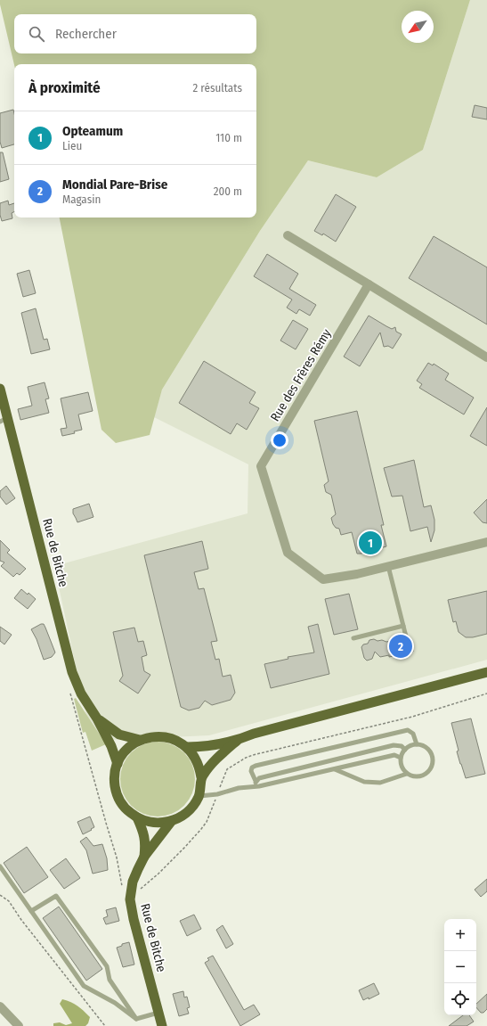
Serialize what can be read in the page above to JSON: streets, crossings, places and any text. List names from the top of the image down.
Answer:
{
  "streets": {
    "main road": ["Rue de Bitche"],
    "street": ["Rue des Frères Rémy"]
  },
  "north": "bottom left",
  "page": {
    "search": "Rechercher",
    "heading": ["À proximité", "2 résultats"],
    "list": [
      {
        "mark": "1",
        "name": "Opteamum",
        "note": "Lieu",
        "value": "110 m"
      },
      {
        "mark": "2",
        "name": "Mondial Pare-Brise",
        "note": "Magasin",
        "value": "200 m"
      }
    ],
    "pins": ["1", "2"],
    "map_buttons": ["+", "−"]
  }
}
